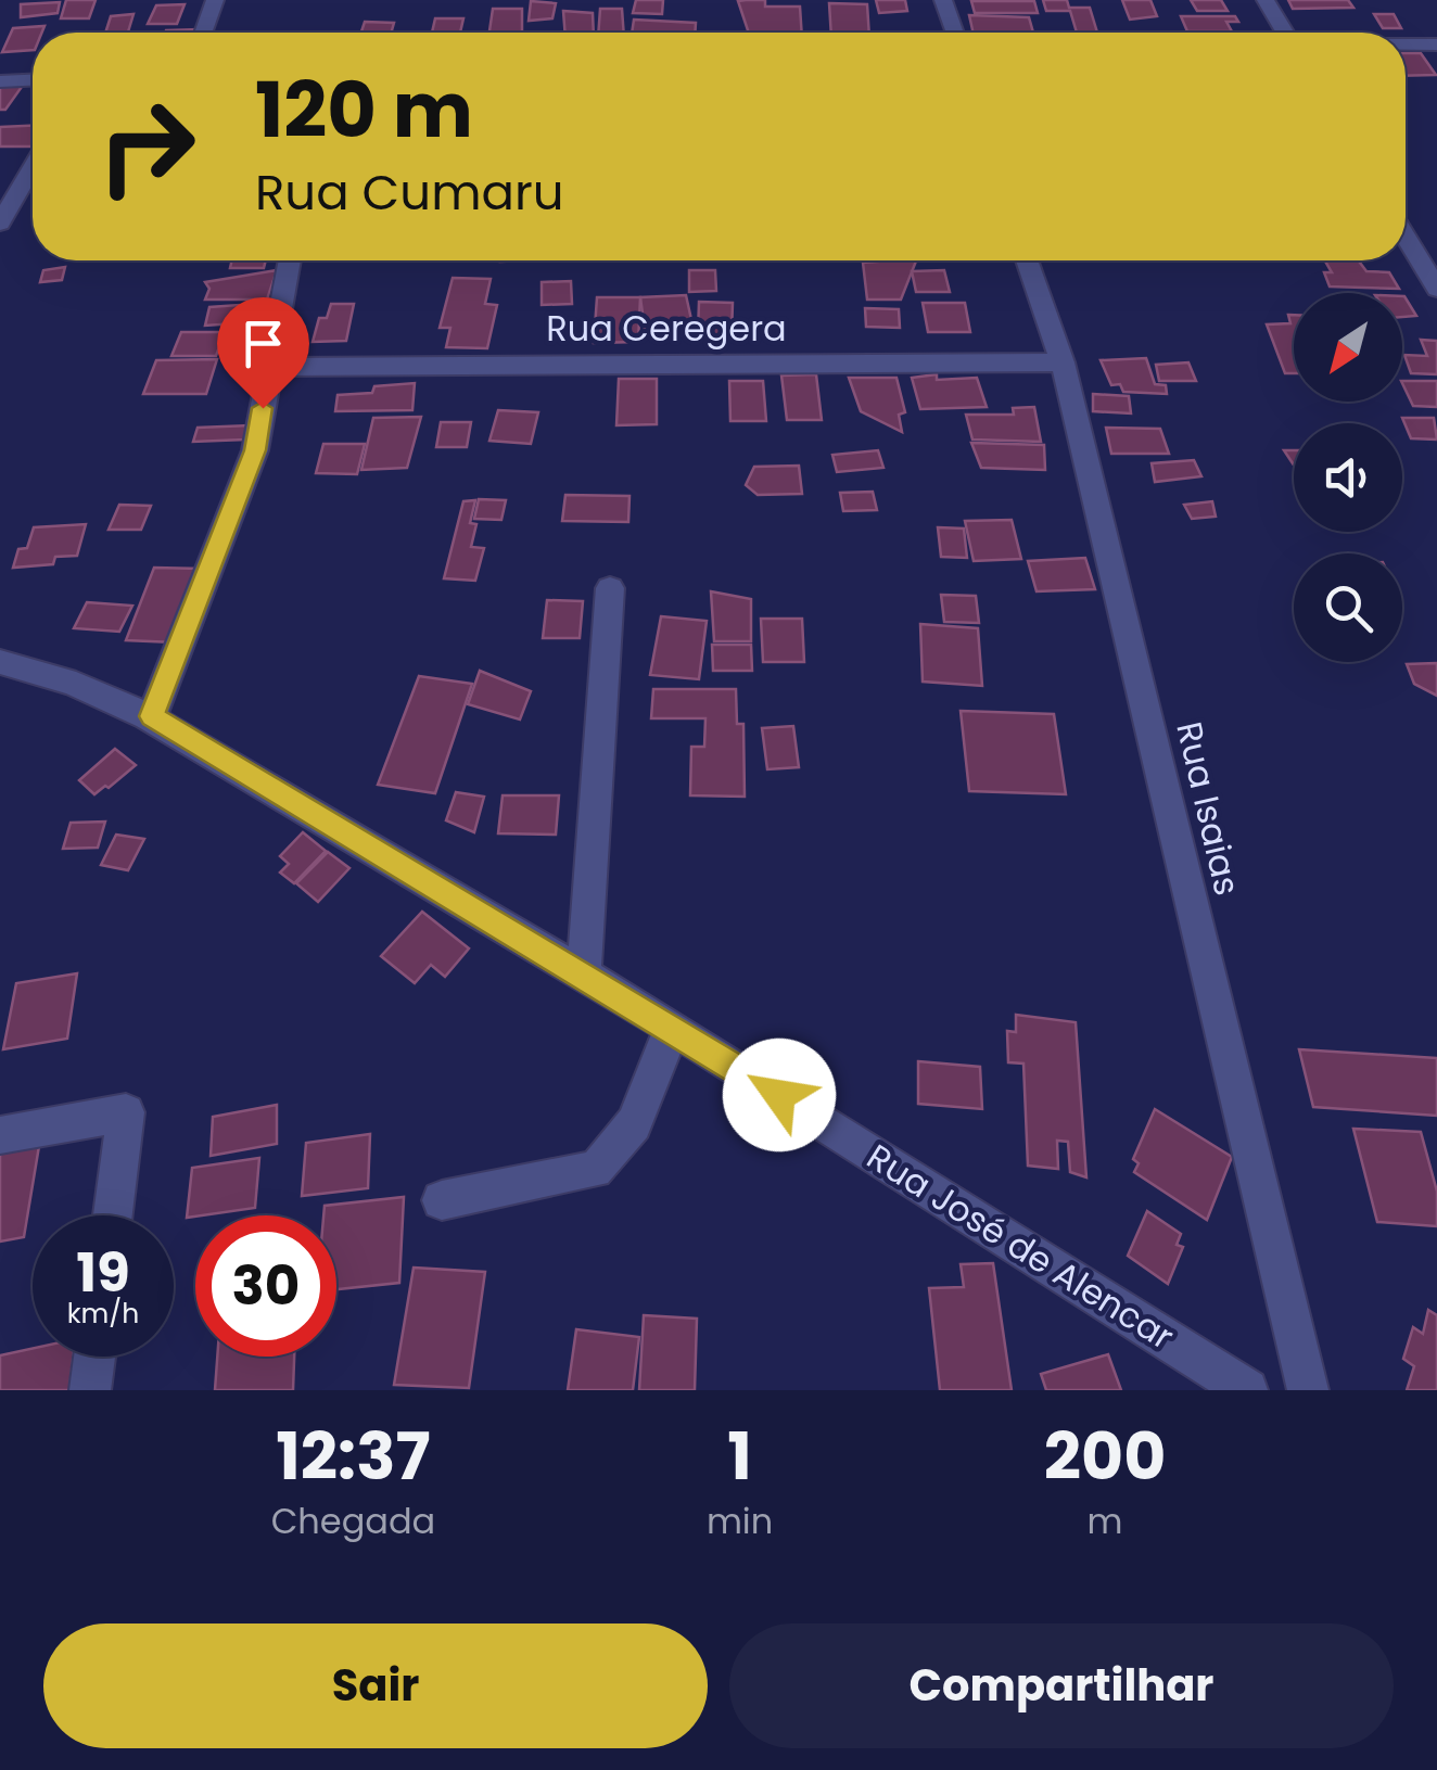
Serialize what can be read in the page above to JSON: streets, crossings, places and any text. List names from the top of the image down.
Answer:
{
  "streets": {
    "street": ["Rua Ceregera", "Rua Isaias", "Rua José de Alencar"]
  },
  "crossings": [
    ["Rua Ceregera", "Rua Isaias"]
  ],
  "north": "bottom left",
  "page": {
    "turn": ["120 m", "Rua Cumaru"],
    "speed": "19 km/h",
    "limit": "30",
    "eta": [
      "12:37",
      "Chegada",
      "1",
      "min",
      "200",
      "m"
    ],
    "buttons": ["Sair", "Compartilhar"]
  }
}
